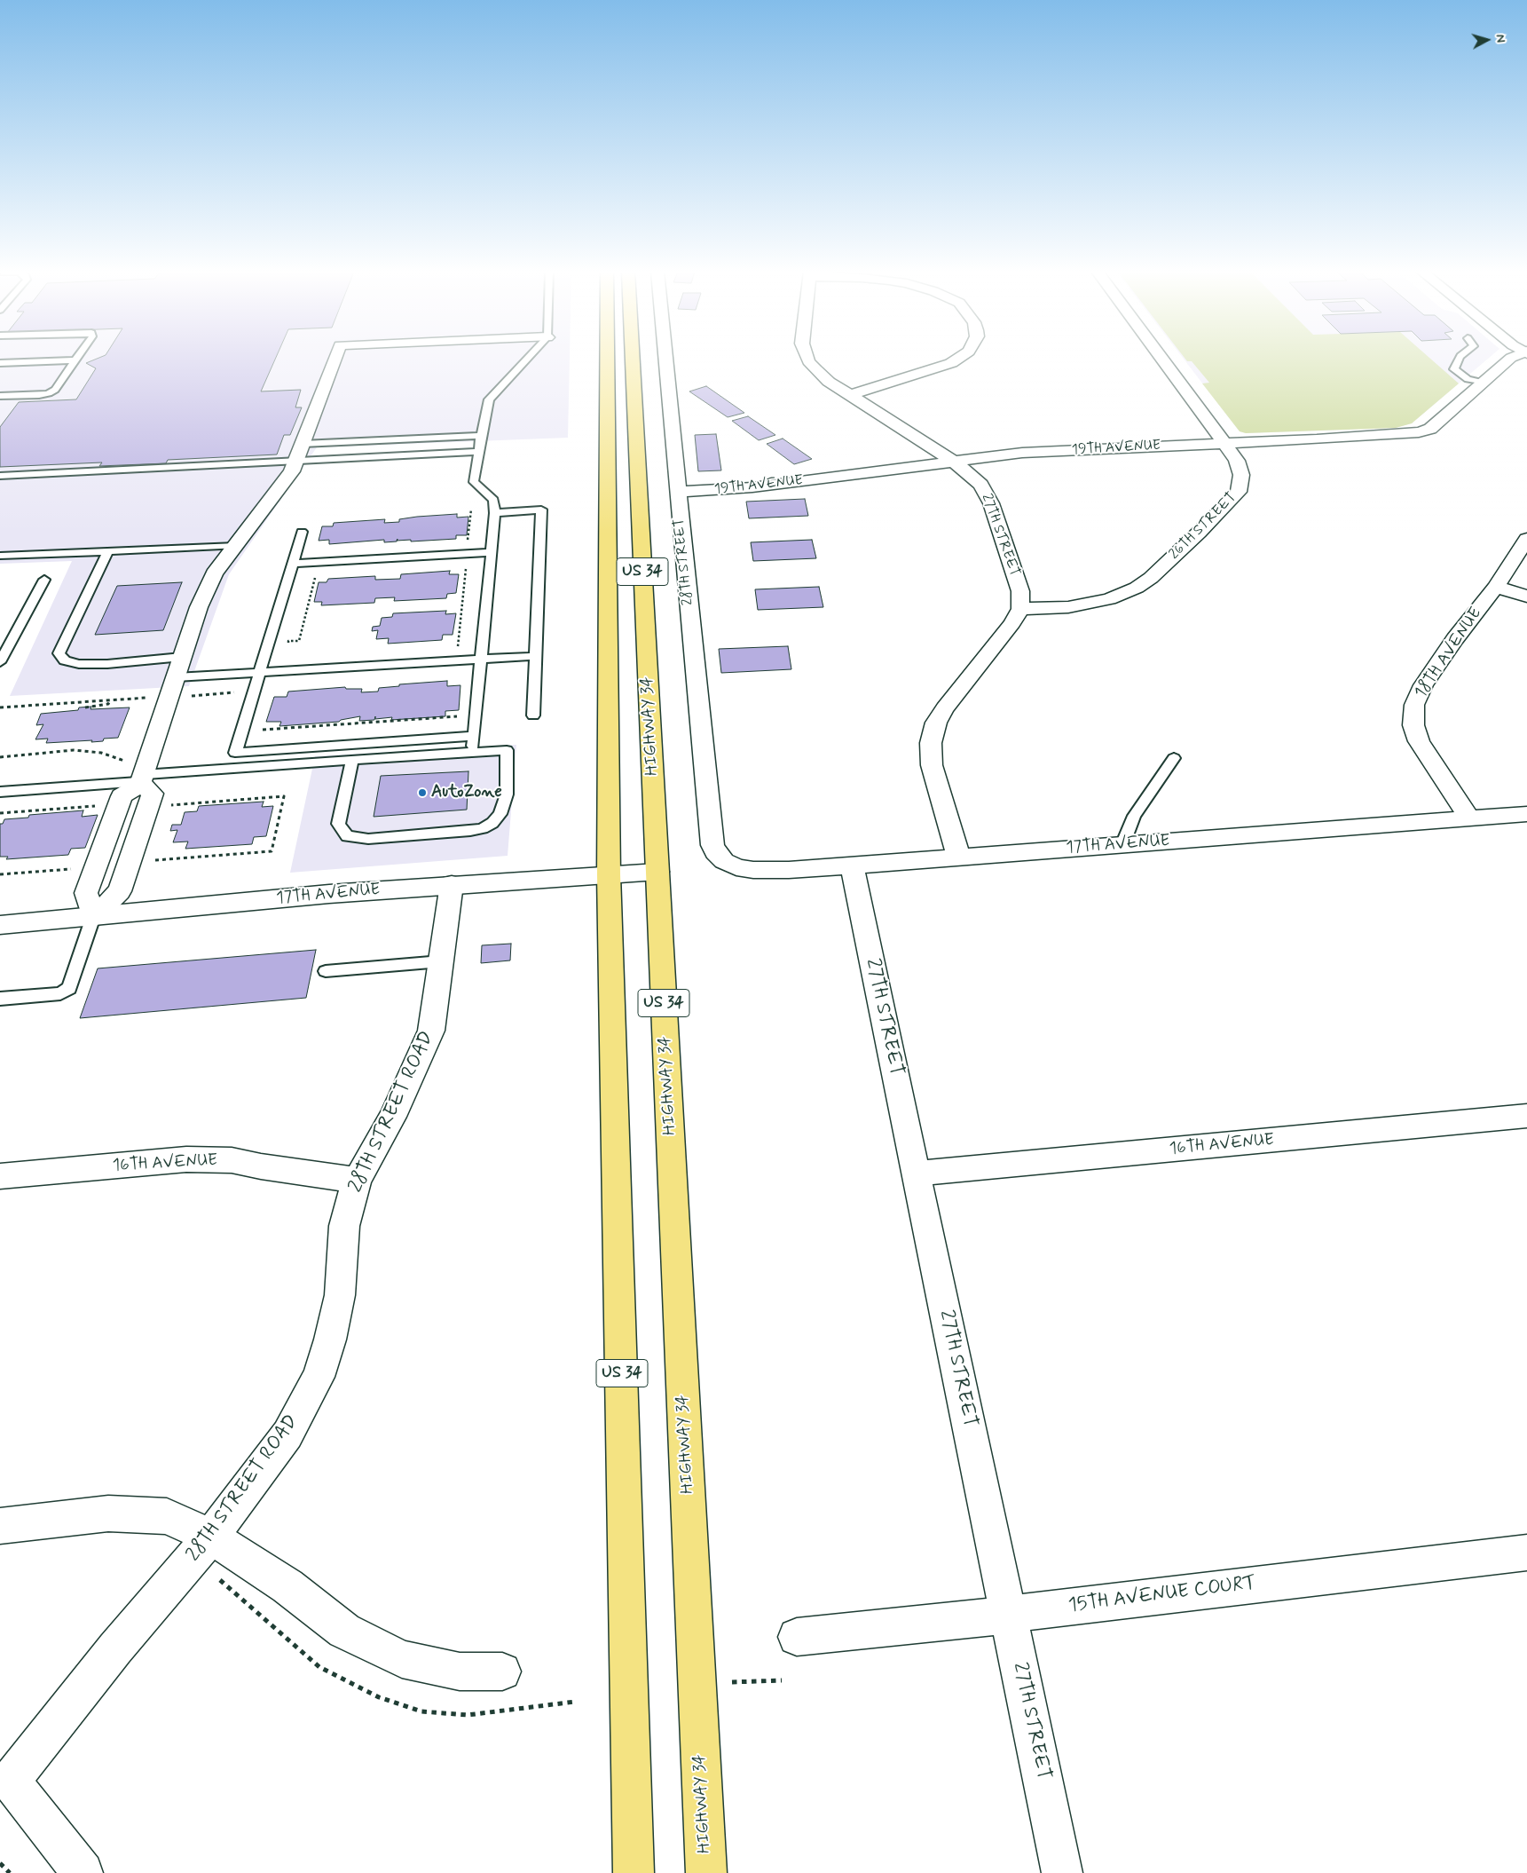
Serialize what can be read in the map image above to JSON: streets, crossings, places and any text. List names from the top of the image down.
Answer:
{
  "streets": {
    "highway": ["US 34", "HIGHWAY 34"],
    "street": [
      "19TH AVENUE",
      "26TH STREET",
      "27TH STREET",
      "28TH STREET",
      "18TH AVENUE",
      "17TH AVENUE",
      "28TH STREET ROAD",
      "16TH AVENUE",
      "15TH AVENUE COURT"
    ]
  },
  "crossings": [
    ["19TH AVENUE", "26TH STREET"],
    ["19TH AVENUE", "27TH STREET"],
    ["19TH AVENUE", "28TH STREET"],
    ["26TH STREET", "27TH STREET"],
    ["27TH STREET", "17TH AVENUE"],
    ["27TH STREET", "16TH AVENUE"],
    ["27TH STREET", "15TH AVENUE COURT"],
    ["28TH STREET", "17TH AVENUE"],
    ["US 34", "17TH AVENUE"],
    ["18TH AVENUE", "17TH AVENUE"],
    ["HIGHWAY 34", "17TH AVENUE"],
    ["17TH AVENUE", "28TH STREET ROAD"],
    ["28TH STREET ROAD", "16TH AVENUE"]
  ],
  "places": ["AutoZone"],
  "north": "right"
}
